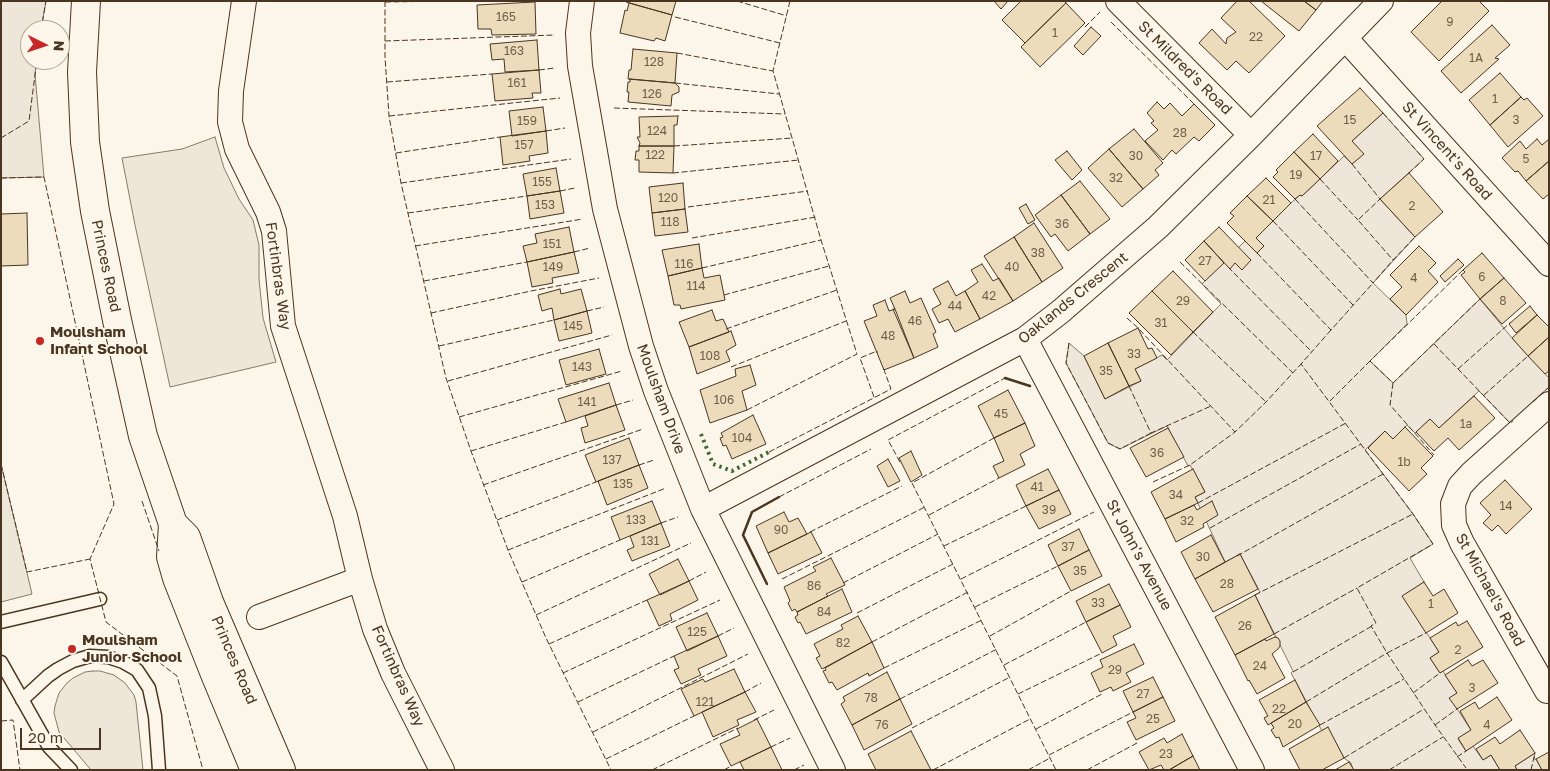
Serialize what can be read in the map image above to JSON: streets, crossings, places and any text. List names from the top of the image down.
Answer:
{
  "streets": {
    "main road": ["Princes Road"],
    "street": [
      "St Mildred's Road",
      "St Vincent's Road",
      "Fortinbras Way",
      "Oaklands Crescent",
      "Moulsham Drive",
      "St John's Avenue",
      "St Michael's Road"
    ]
  },
  "crossings": [
    ["St Mildred's Road", "Oaklands Crescent"],
    ["St Vincent's Road", "Oaklands Crescent"],
    ["Oaklands Crescent", "Moulsham Drive"],
    ["Oaklands Crescent", "St John's Avenue"]
  ],
  "places": ["Moulsham Infant School", "Moulsham Junior School"],
  "house_numbers": [
    "165",
    "9",
    "1",
    "22",
    "163",
    "1A",
    "128",
    "161",
    "126",
    "1",
    "15",
    "3",
    "159",
    "124",
    "28",
    "157",
    "122",
    "30",
    "17",
    "5",
    "19",
    "32",
    "155",
    "120",
    "21",
    "153",
    "2",
    "118",
    "36",
    "151",
    "38",
    "27",
    "116",
    "149",
    "40",
    "6",
    "4",
    "114",
    "42",
    "29",
    "8",
    "44",
    "46",
    "31",
    "145",
    "48",
    "33",
    "108",
    "143",
    "35",
    "106",
    "141",
    "45",
    "1a",
    "104",
    "36",
    "137",
    "1b",
    "135",
    "41",
    "34",
    "14",
    "39",
    "133",
    "32",
    "90",
    "131",
    "37",
    "30",
    "35",
    "28",
    "86",
    "33",
    "1",
    "84",
    "26",
    "125",
    "82",
    "2",
    "24",
    "29",
    "3",
    "27",
    "78",
    "121",
    "22",
    "25",
    "20",
    "76",
    "4",
    "23"
  ],
  "scale_bar": "20 m",
  "north": "right"
}
